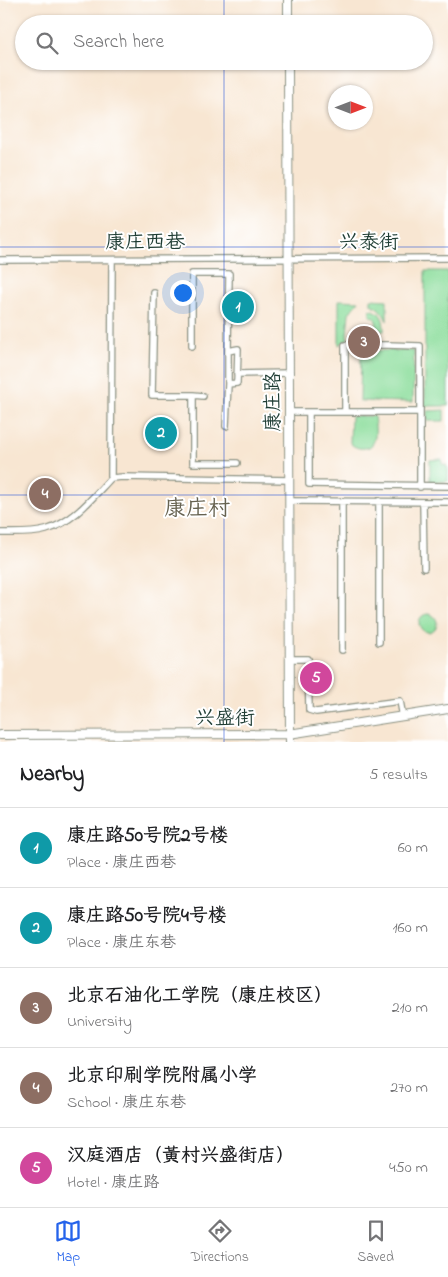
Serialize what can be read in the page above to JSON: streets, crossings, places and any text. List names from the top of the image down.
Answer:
{
  "streets": {
    "street": [
      "康庄西巷",
      "兴泰街",
      "康庄路",
      "兴盛街"
    ]
  },
  "crossings": [
    ["康庄西巷", "兴泰街"],
    ["康庄西巷", "康庄路"],
    ["兴泰街", "康庄路"],
    ["康庄路", "兴盛街"]
  ],
  "districts": ["康庄村"],
  "north": "right",
  "page": {
    "search": "Search here",
    "pins": [
      "1",
      "3",
      "2",
      "4",
      "5"
    ],
    "heading": ["Nearby", "5 results"],
    "list": [
      {
        "mark": "1",
        "name": "康庄路50号院2号楼",
        "note": "Place · 康庄西巷",
        "value": "60 m"
      },
      {
        "mark": "2",
        "name": "康庄路50号院4号楼",
        "note": "Place · 康庄东巷",
        "value": "160 m"
      },
      {
        "mark": "3",
        "name": "北京石油化工学院（康庄校区）",
        "note": "University",
        "value": "210 m"
      },
      {
        "mark": "4",
        "name": "北京印刷学院附属小学",
        "note": "School · 康庄东巷",
        "value": "270 m"
      },
      {
        "mark": "5",
        "name": "汉庭酒店（黄村兴盛街店）",
        "note": "Hotel · 康庄路",
        "value": "450 m"
      }
    ],
    "nav": ["Map", "Directions", "Saved"]
  }
}
